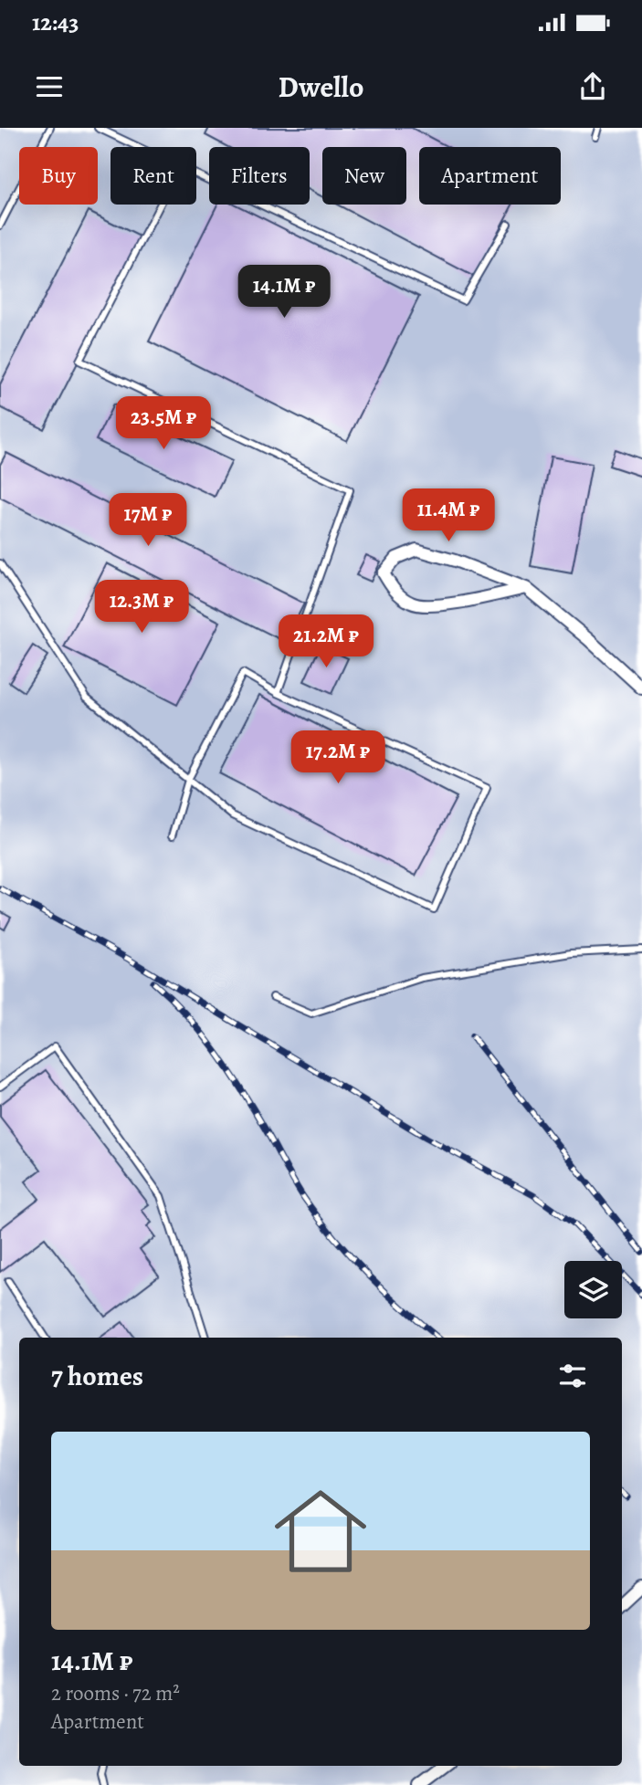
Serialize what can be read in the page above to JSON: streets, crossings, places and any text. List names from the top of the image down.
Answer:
{
  "page": {
    "status": "12:43",
    "header": "Dwello",
    "chip": [
      "Buy",
      "Rent",
      "Filters",
      "New",
      "Apartment"
    ],
    "price": [
      "14.1M ₽",
      "23.5M ₽",
      "11.4M ₽",
      "17M ₽",
      "12.3M ₽",
      "21.2M ₽",
      "17.2M ₽"
    ],
    "heading": "7 homes",
    "list": [
      {
        "name": "14.1M ₽",
        "note": "2 rooms · 72 m² · Apartment"
      }
    ]
  }
}
